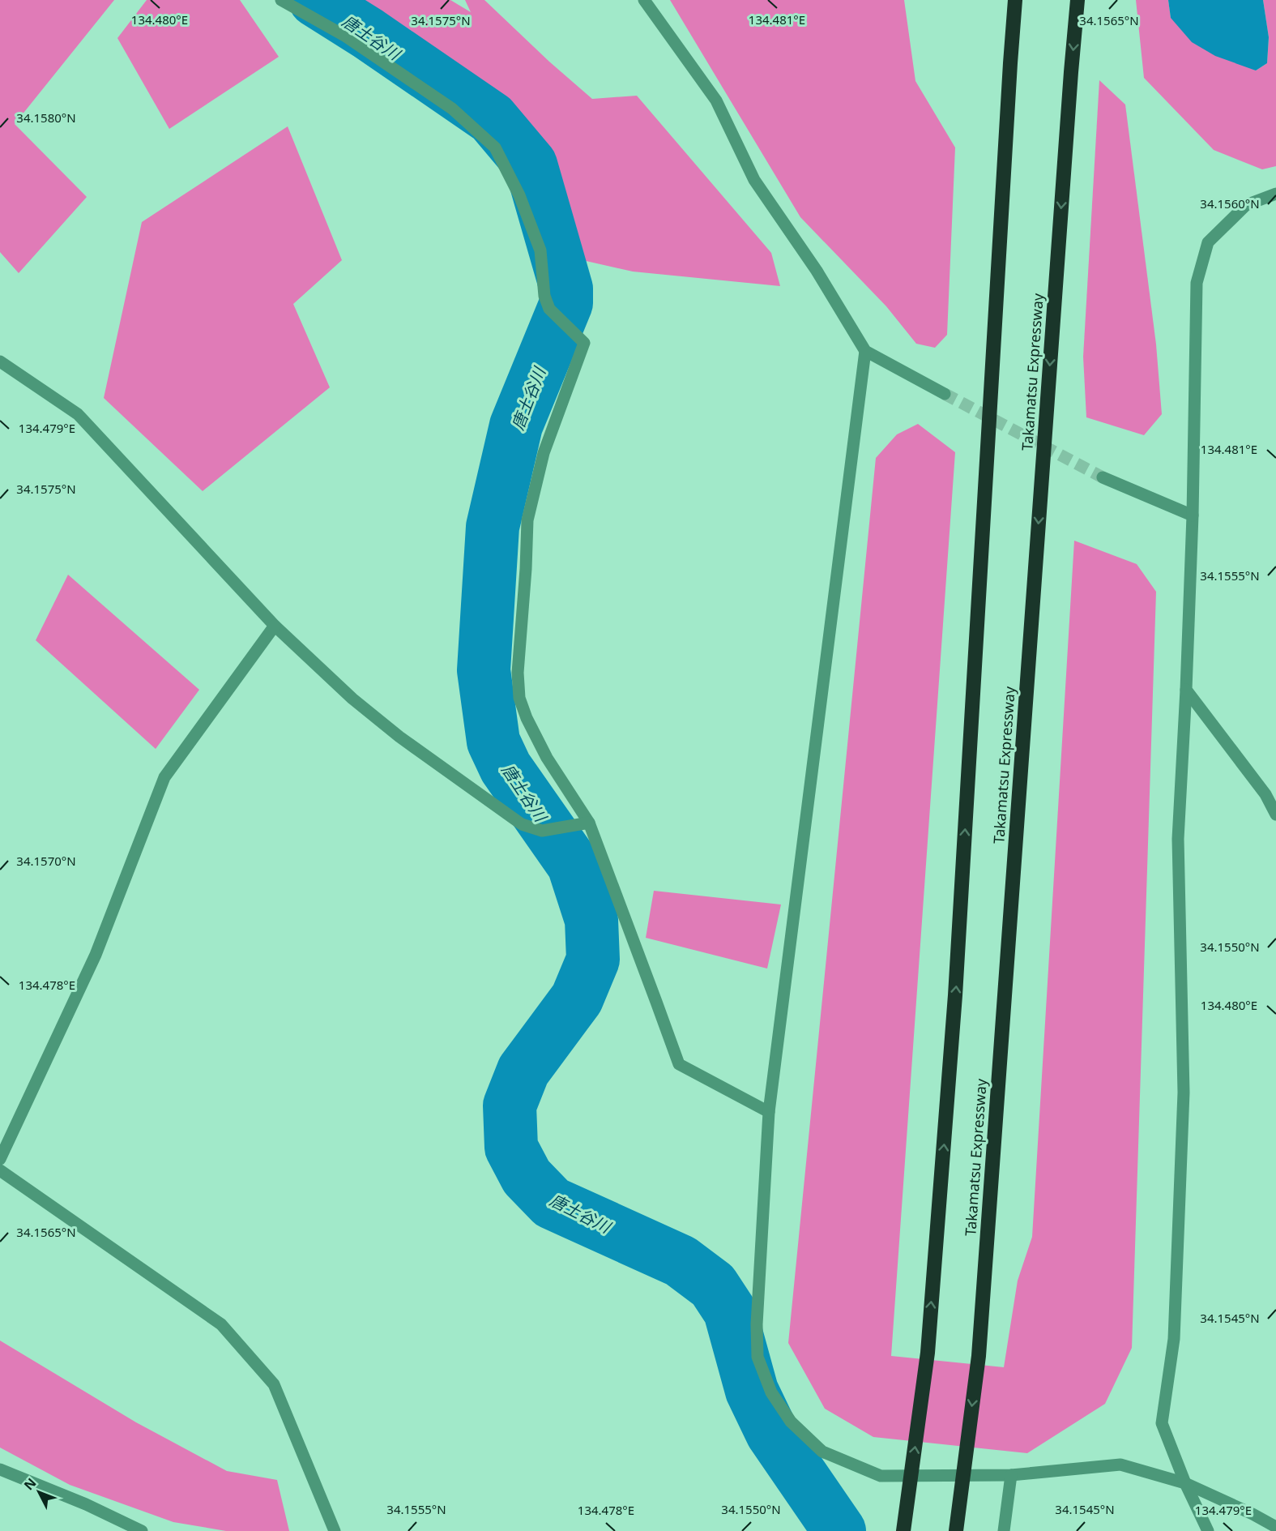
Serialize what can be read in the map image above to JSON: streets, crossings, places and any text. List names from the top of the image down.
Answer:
{
  "streets": {
    "highway": ["Takamatsu Expressway"]
  },
  "water": ["唐土谷川"],
  "north": "top left",
  "coordinates": [
    "134.480°E",
    "134.481°E",
    "34.1575°N",
    "34.1565°N",
    "34.1580°N",
    "34.1560°N",
    "134.479°E",
    "34.1555°N",
    "34.1570°N",
    "34.1550°N",
    "134.478°E",
    "34.1545°N"
  ]
}
